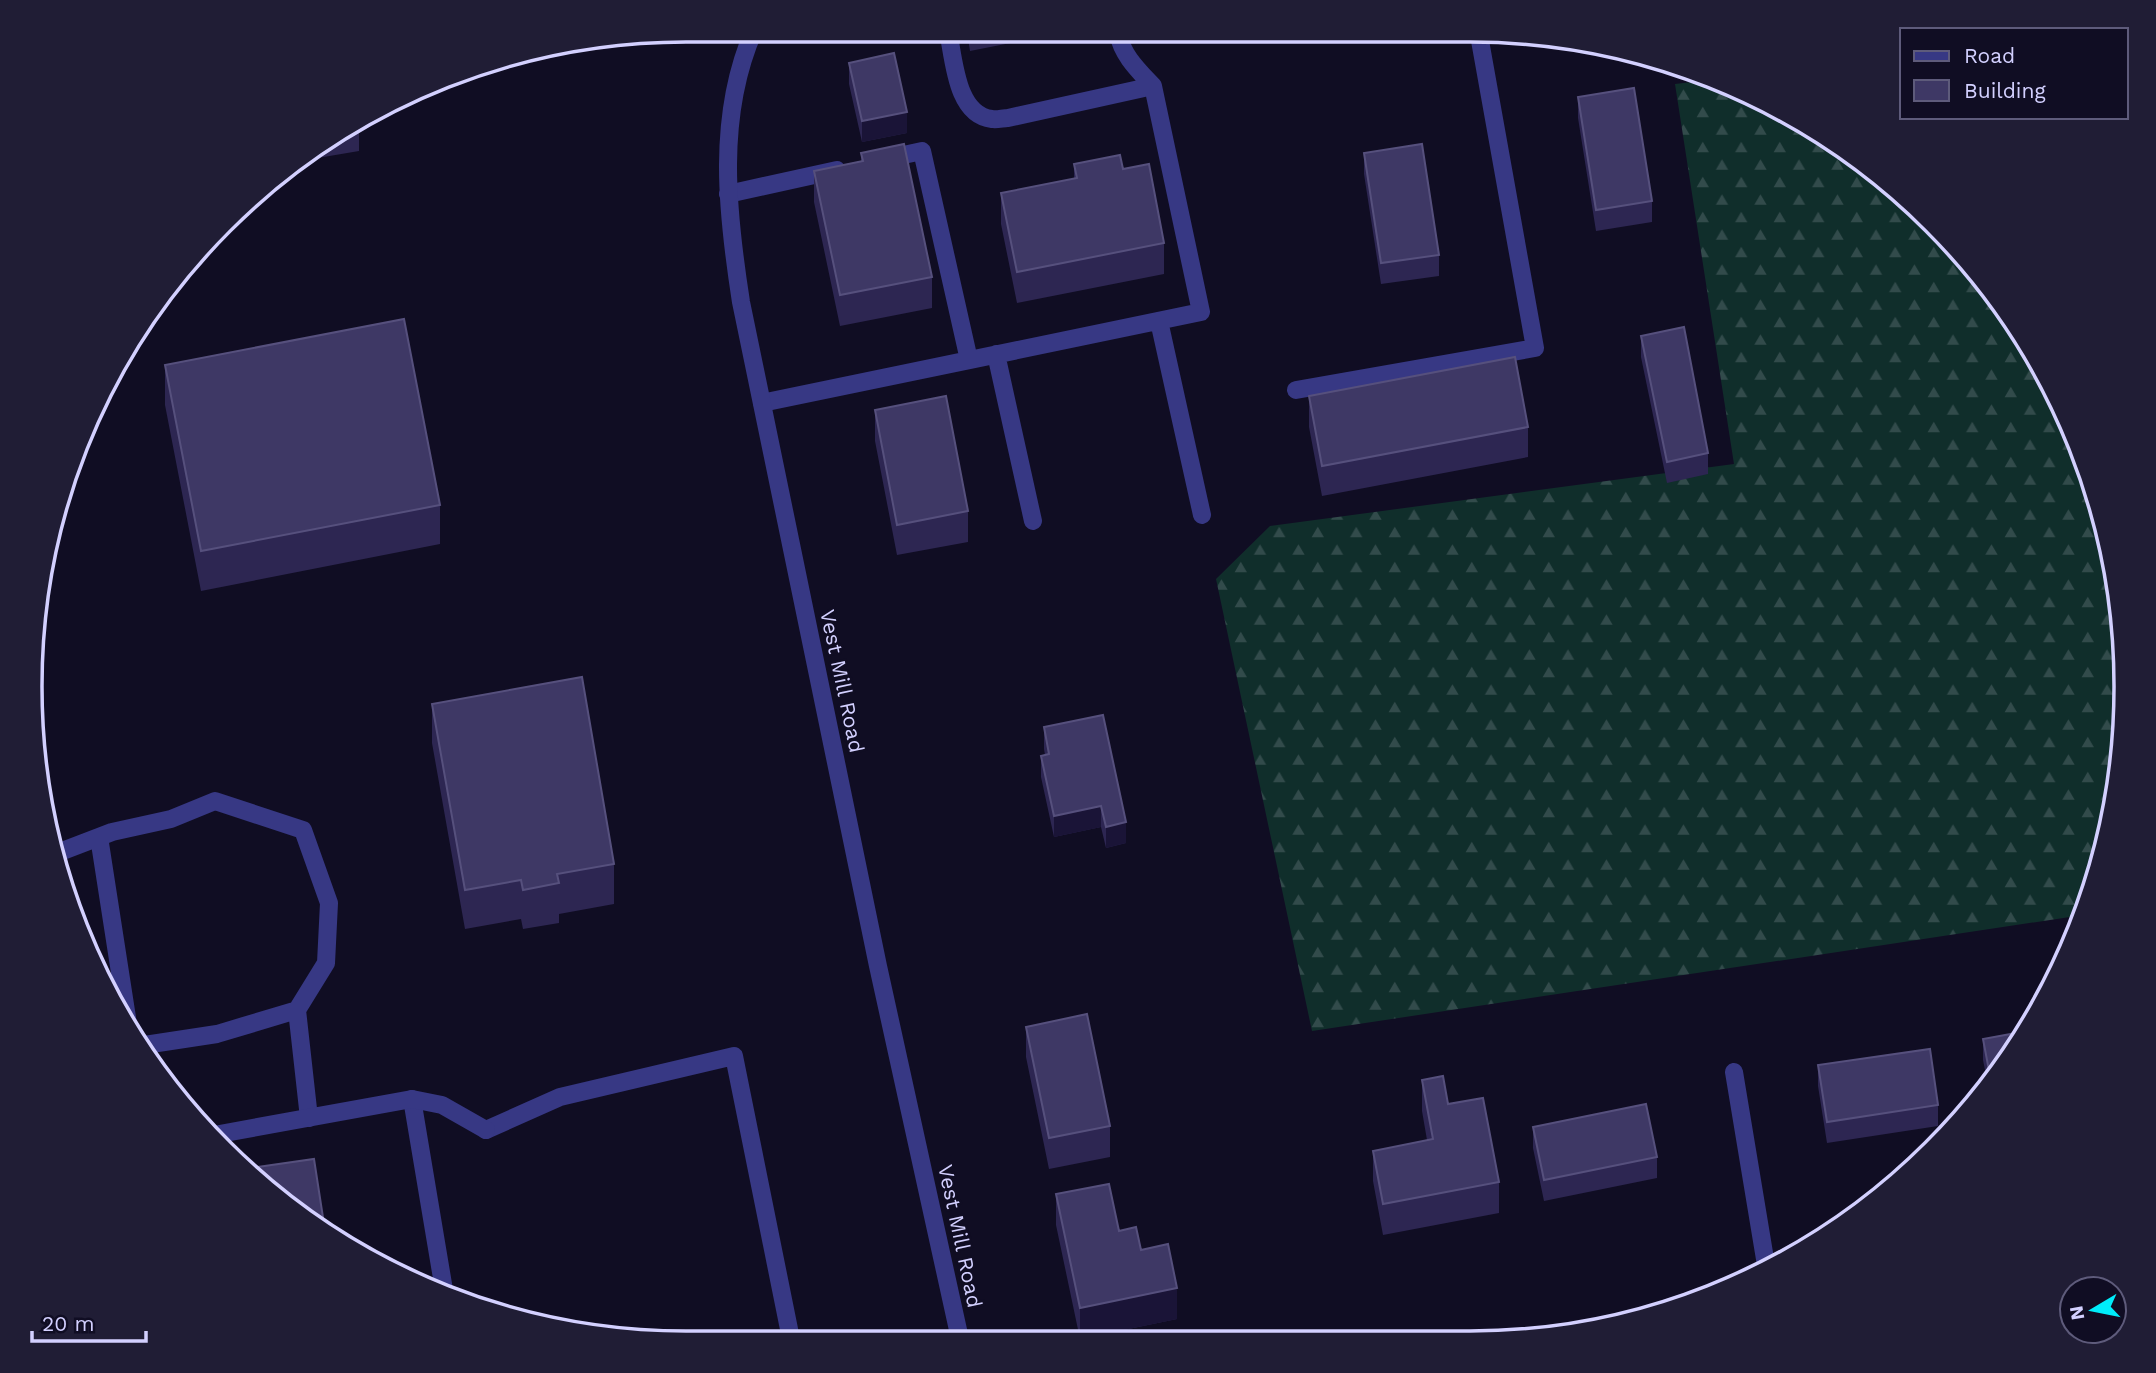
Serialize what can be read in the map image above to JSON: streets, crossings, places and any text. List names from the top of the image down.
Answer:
{
  "streets": {
    "street": ["Vest Mill Road"]
  },
  "legend": ["Road", "Building"],
  "scale_bar": "20 m",
  "north": "left"
}
